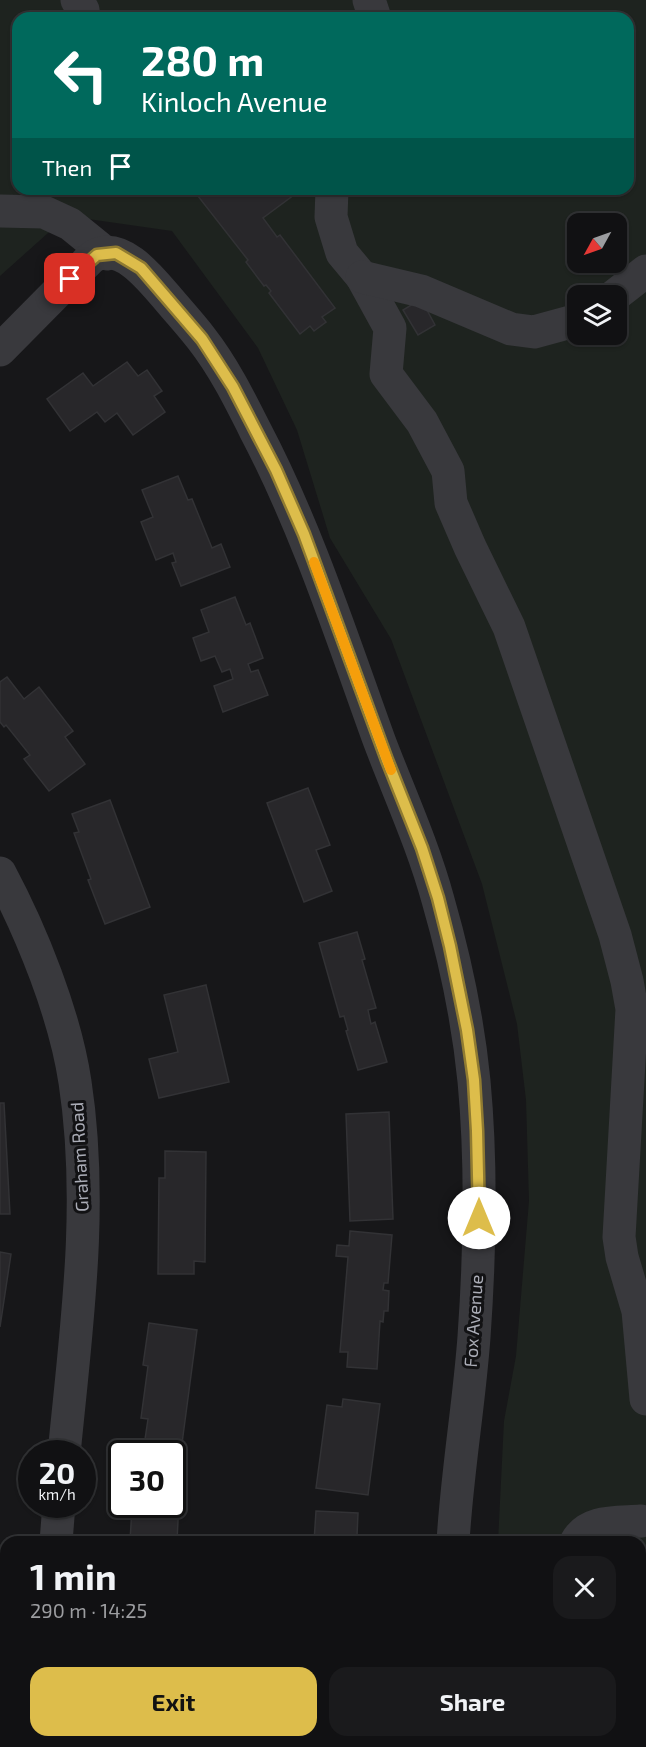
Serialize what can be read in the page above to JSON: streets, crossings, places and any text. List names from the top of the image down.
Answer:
{
  "streets": {
    "street": ["Graham Road", "Fox Avenue"]
  },
  "north": "bottom left",
  "page": {
    "turn": ["280 m", "Kinloch Avenue"],
    "then": "Then",
    "speed": "20 km/h",
    "limit": "30",
    "heading": ["1 min", "290 m · 14:25"],
    "buttons": ["Exit", "Share"]
  }
}
